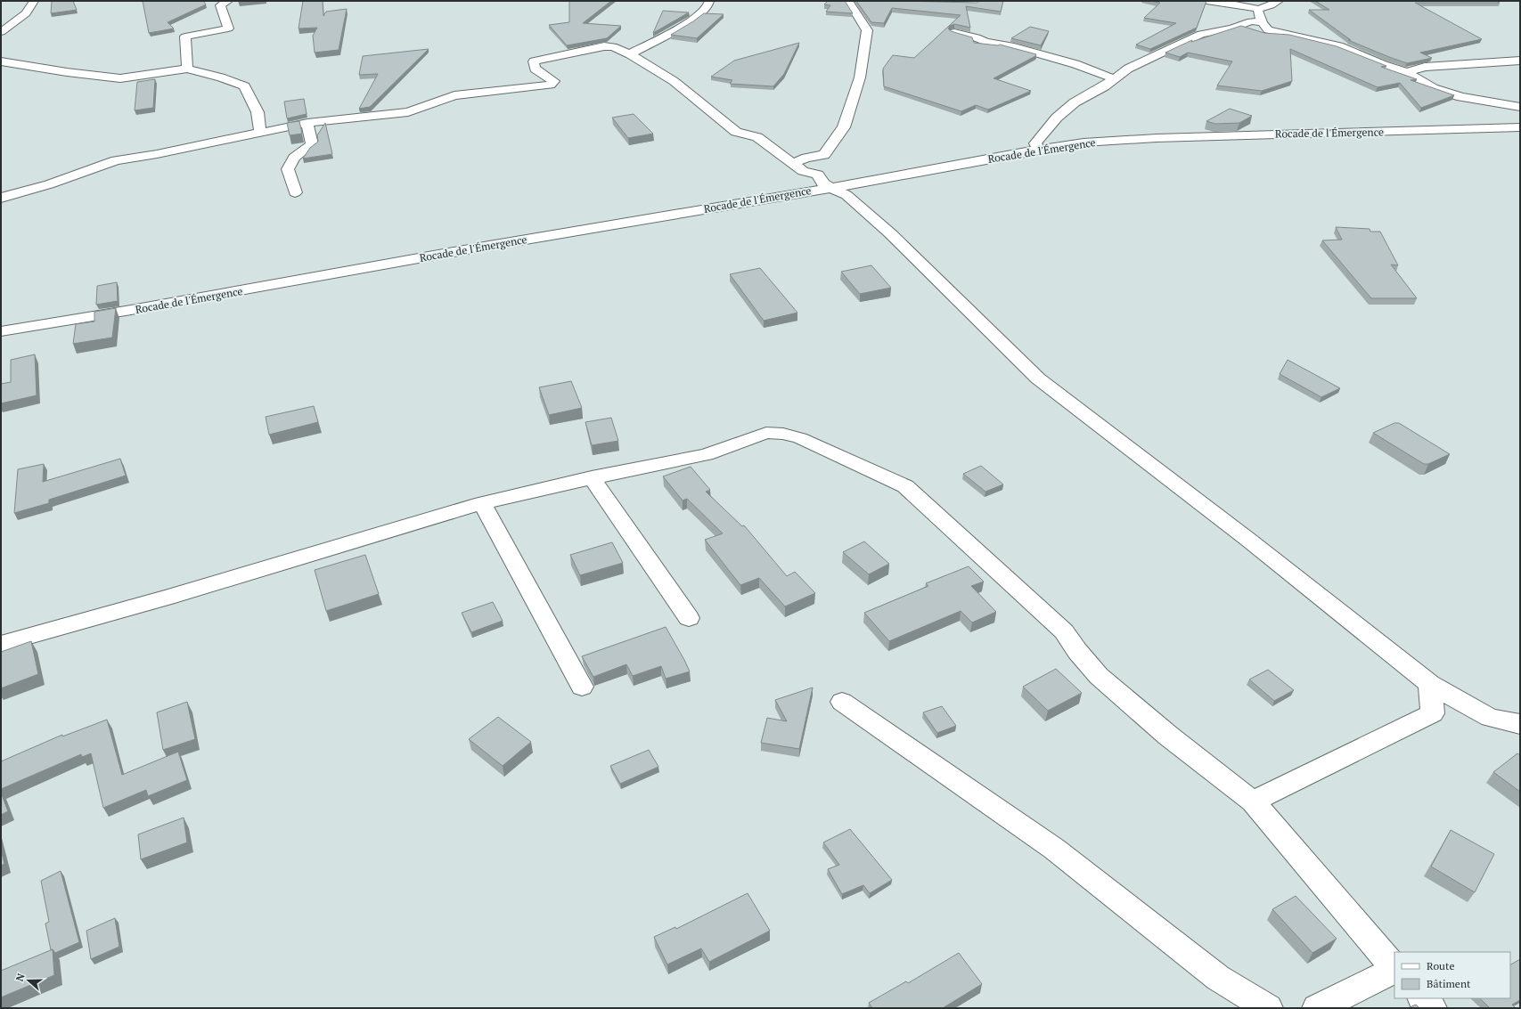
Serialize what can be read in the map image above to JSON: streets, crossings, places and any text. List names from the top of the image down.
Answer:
{
  "streets": {
    "street": ["Rocade de l'Émergence"]
  },
  "legend": ["Route", "Bâtiment"],
  "north": "left"
}
